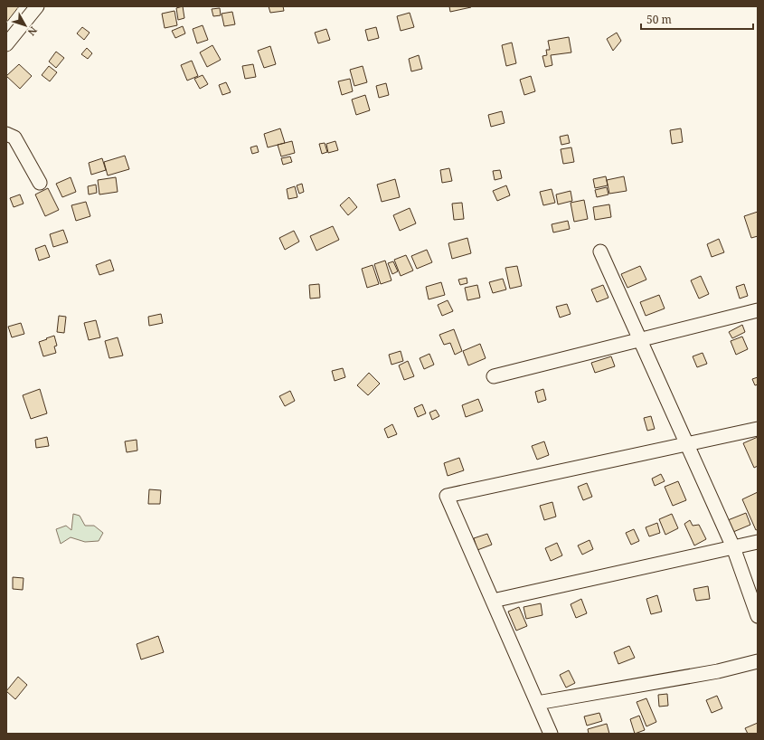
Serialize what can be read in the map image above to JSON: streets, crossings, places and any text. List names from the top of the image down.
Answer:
{
  "scale_bar": "50 m",
  "north": "bottom right"
}
